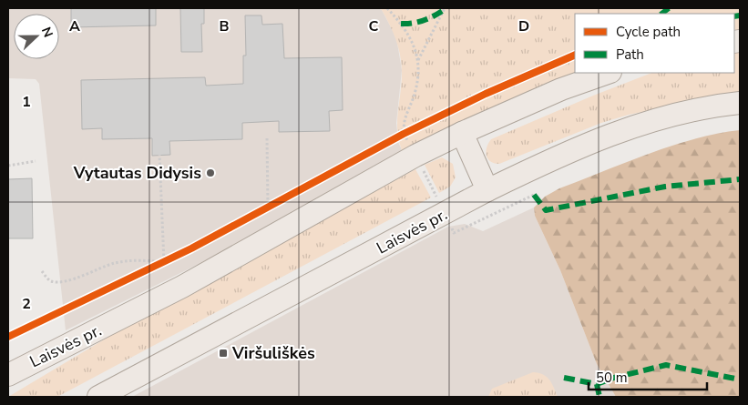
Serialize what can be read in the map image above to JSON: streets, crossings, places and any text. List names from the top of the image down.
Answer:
{
  "streets": {
    "main road": ["Laisvės pr."]
  },
  "places": {
    "other": ["Vytautas Didysis"],
    "transit": ["Viršuliškės"]
  },
  "legend": ["Cycle path", "Path"],
  "scale_bar": "50 m",
  "north": "right",
  "grid": {
    "columns": [
      "A",
      "B",
      "C",
      "D"
    ],
    "rows": ["1", "2"]
  }
}
